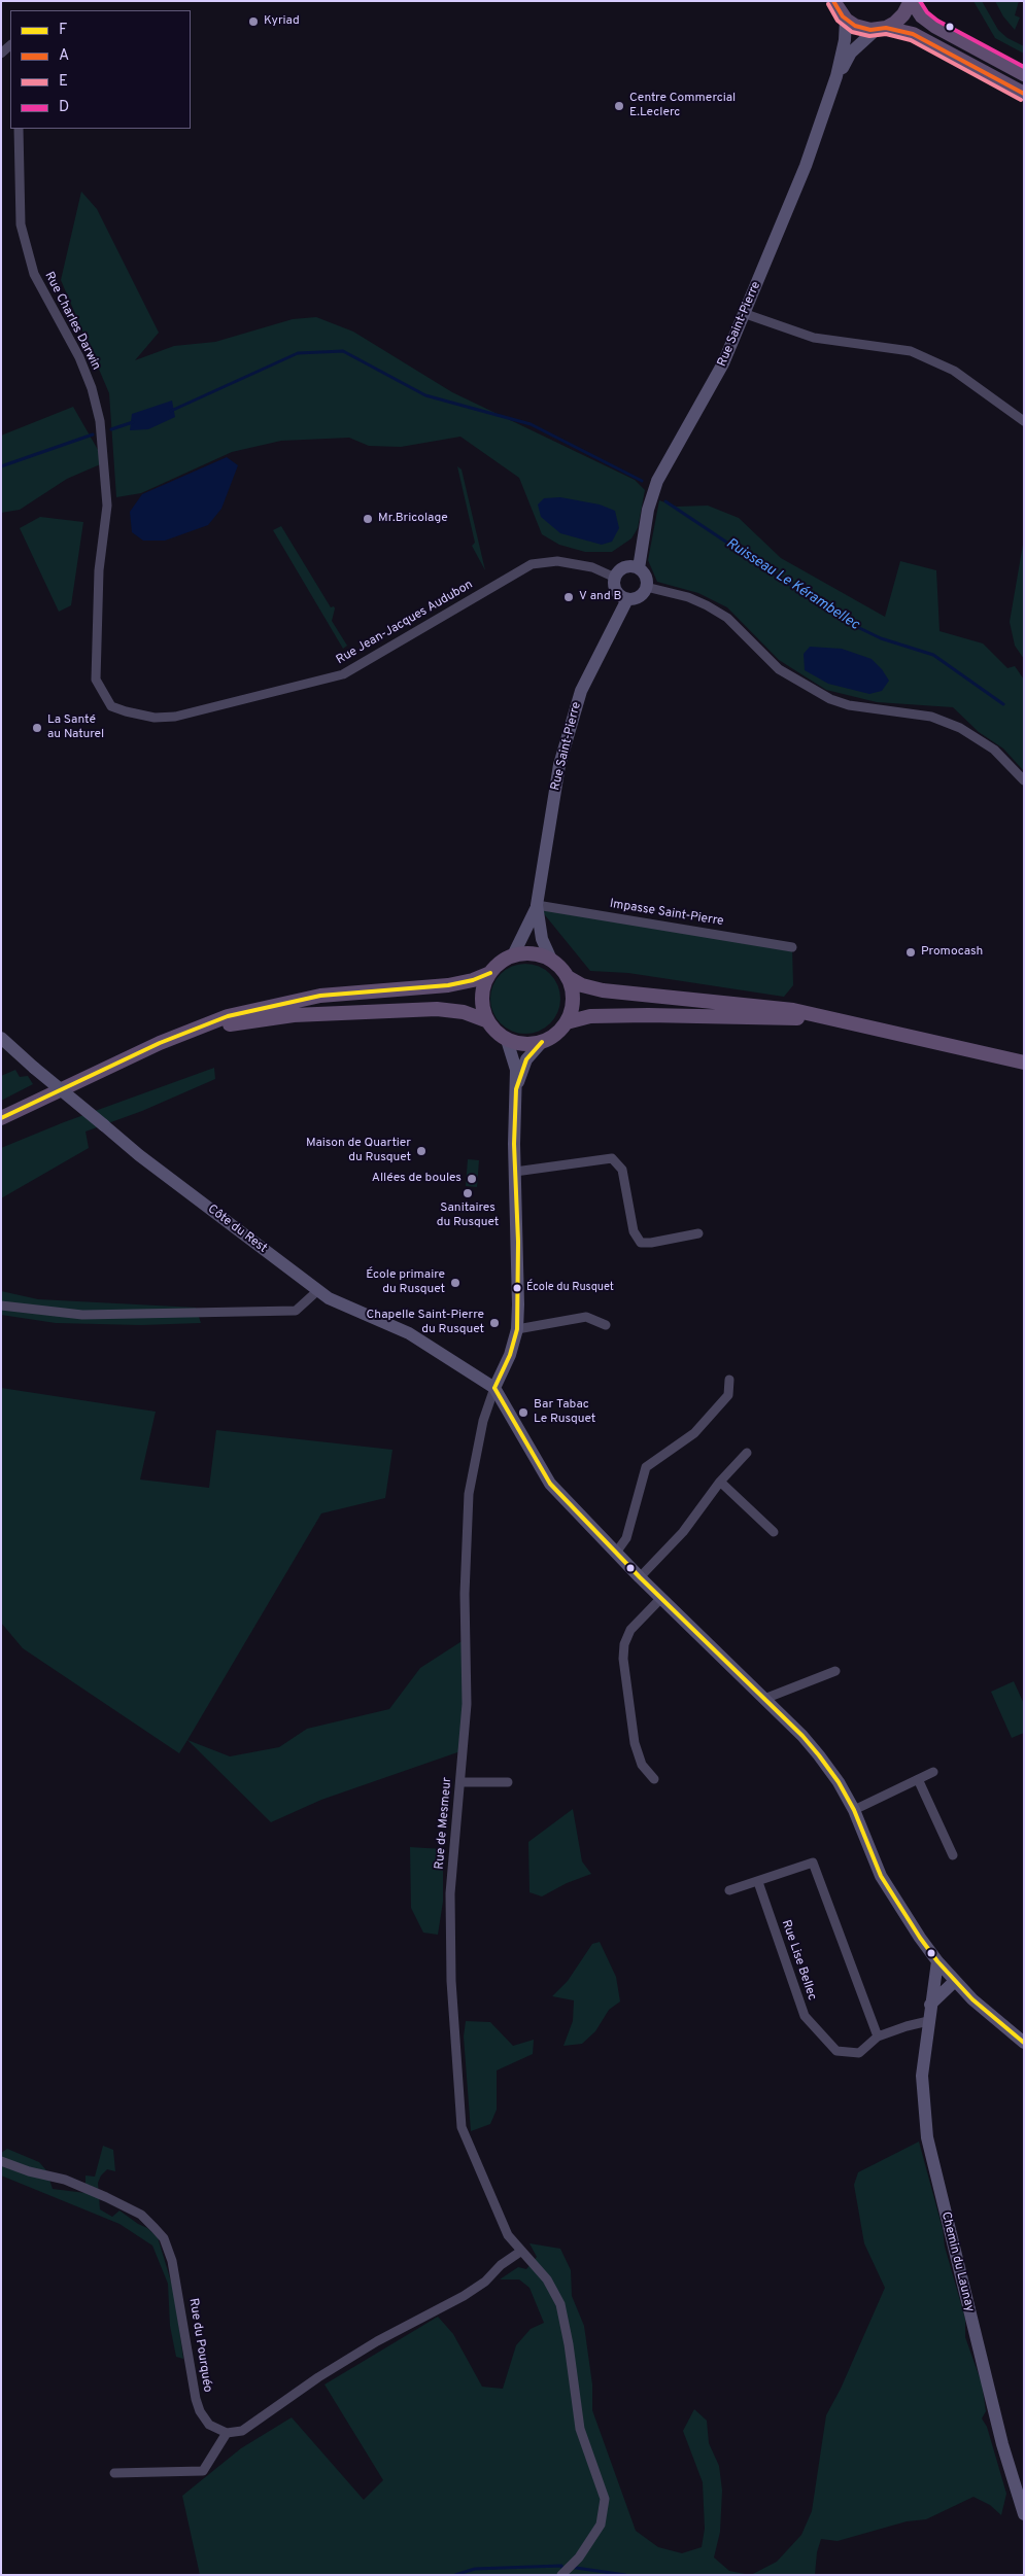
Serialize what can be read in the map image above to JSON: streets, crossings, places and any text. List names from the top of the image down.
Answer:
{
  "streets": {
    "street": [
      "Rue Charles Darwin",
      "Rue Saint-Pierre",
      "Rue Jean-Jacques Audubon",
      "Impasse Saint-Pierre",
      "Côte du Rest",
      "Rue de Mesmeur",
      "Rue Lise Bellec",
      "Chemin du Launay",
      "Rue du Pourquéo"
    ]
  },
  "crossings": [
    ["Rue Charles Darwin", "Rue Jean-Jacques Audubon"],
    ["Rue Saint-Pierre", "Rue Jean-Jacques Audubon"],
    ["Rue Saint-Pierre", "Impasse Saint-Pierre"],
    ["Côte du Rest", "Rue de Mesmeur"]
  ],
  "water": ["Ruisseau Le Kérambellec"],
  "places": [
    "Kyriad",
    "Centre Commercial E.Leclerc",
    "Mr.Bricolage",
    "V and B",
    "La Santé au Naturel",
    "Promocash",
    "Maison de Quartier du Rusquet",
    "Allées de boules",
    "Sanitaires du Rusquet",
    "École primaire du Rusquet",
    "École du Rusquet",
    "Chapelle Saint-Pierre du Rusquet",
    "Bar Tabac Le Rusquet"
  ],
  "lines": [
    "transit line A",
    "transit line D",
    "transit line E",
    "transit line F"
  ],
  "legend": [
    "F",
    "A",
    "E",
    "D"
  ]
}
